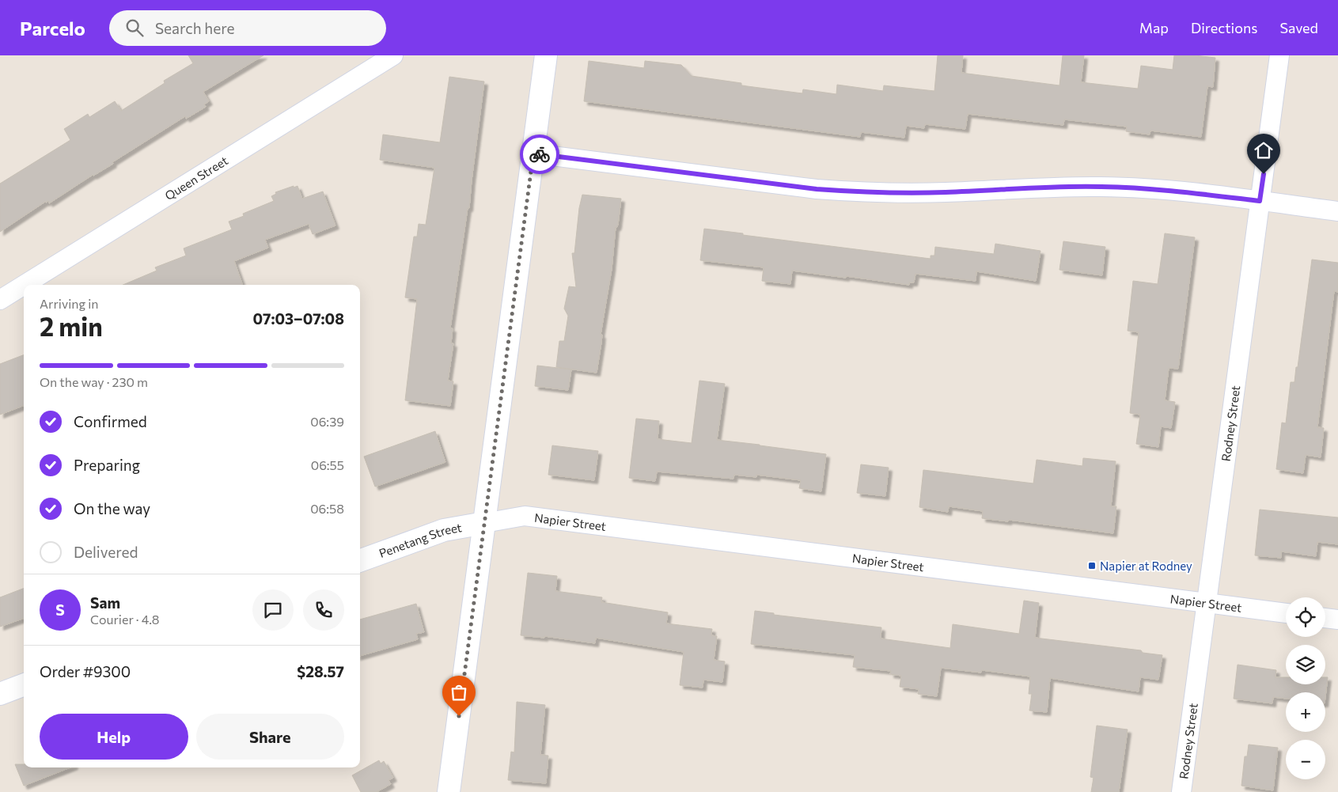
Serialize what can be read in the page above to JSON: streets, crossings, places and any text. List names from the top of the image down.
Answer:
{
  "streets": {
    "main road": ["Penetang Street"],
    "street": ["Queen Street", "Rodney Street", "Napier Street"]
  },
  "crossings": [
    ["Rodney Street", "Napier Street"],
    ["Napier Street", "Penetang Street"]
  ],
  "places": {
    "transit": ["Napier at Rodney"]
  },
  "page": {
    "header": "Parcelo",
    "search": "Search here",
    "nav": ["Map", "Directions", "Saved"],
    "heading": ["2 min", "Arriving in", "07:03–07:08"],
    "panel": [
      "Sam",
      "Courier · 4.8",
      "Order #9300",
      "$28.57"
    ],
    "bar": "On the way · 230 m",
    "list": [
      ["Confirmed", "06:39"],
      ["Preparing", "06:55"],
      ["On the way", "06:58"],
      "Delivered"
    ],
    "round": "S",
    "map_buttons": ["+", "−"],
    "buttons": ["Help", "Share"]
  }
}
